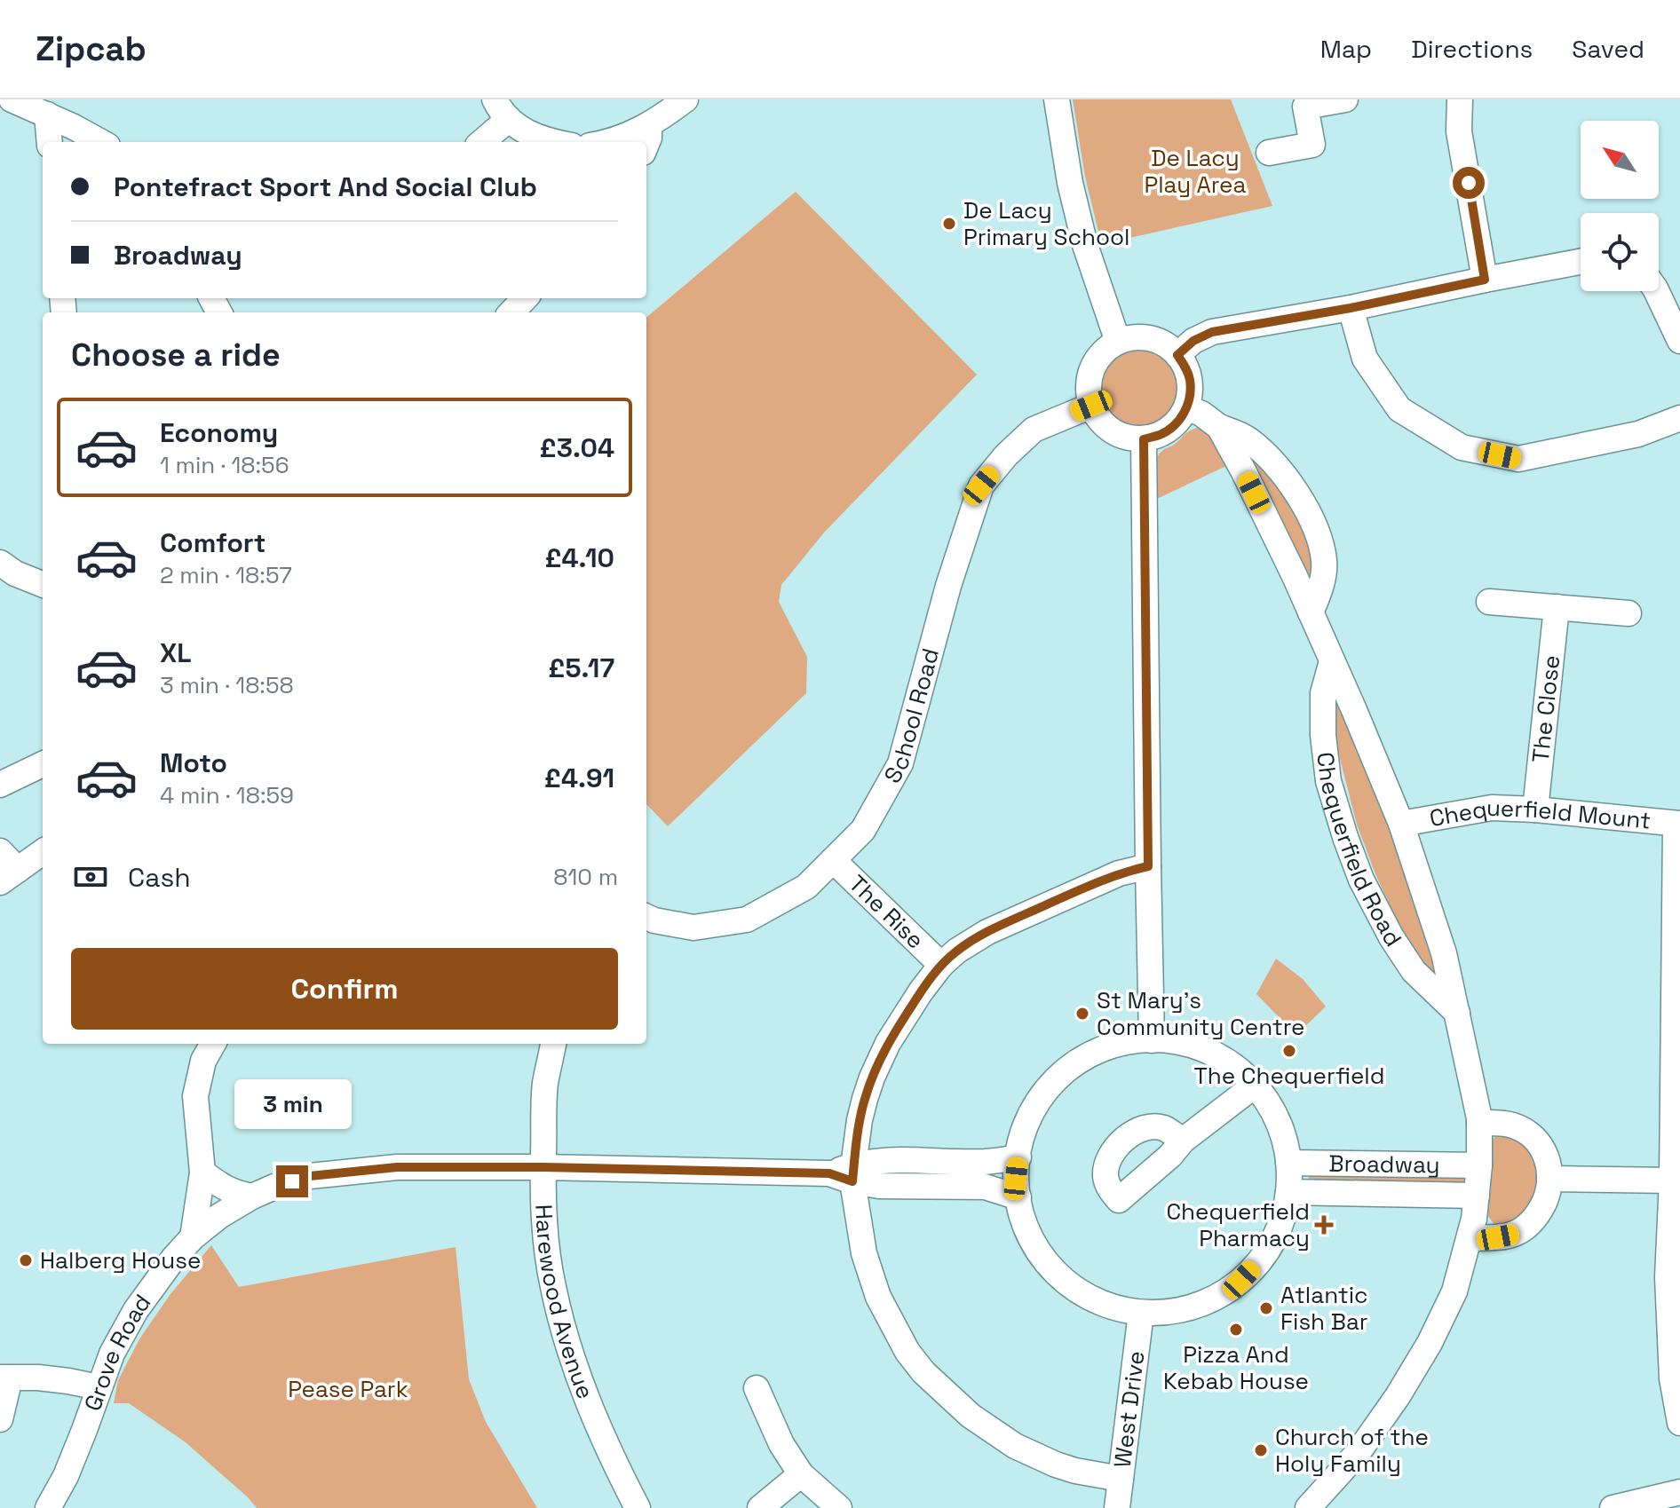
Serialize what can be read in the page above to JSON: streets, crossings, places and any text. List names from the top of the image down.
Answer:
{
  "streets": {
    "street": [
      "The Close",
      "School Road",
      "Chequerfield Mount",
      "Chequerfield Road",
      "The Rise",
      "Broadway",
      "Harewood Avenue",
      "Grove Road",
      "West Drive"
    ]
  },
  "crossings": [
    ["The Close", "Chequerfield Mount"],
    ["School Road", "The Rise"],
    ["Chequerfield Mount", "Chequerfield Road"],
    ["Chequerfield Road", "Broadway"]
  ],
  "parks": ["De Lacy Play Area", "Pease Park"],
  "places": {
    "other": [
      "De Lacy Primary School",
      "St Mary's Community Centre",
      "The Chequerfield",
      "Halberg House",
      "Atlantic Fish Bar",
      "Pizza And Kebab House",
      "Church of the Holy Family"
    ],
    "health": ["Chequerfield Pharmacy"]
  },
  "north": "top left",
  "page": {
    "header": "Zipcab",
    "nav": ["Map", "Directions", "Saved"],
    "banner": ["Pontefract Sport And Social Club", "Broadway"],
    "heading": "Choose a ride",
    "list": [
      {
        "name": "Economy",
        "note": "1 min · 18:56",
        "value": "£3.04"
      },
      {
        "name": "Comfort",
        "note": "2 min · 18:57",
        "value": "£4.10"
      },
      {
        "name": "XL",
        "note": "3 min · 18:58",
        "value": "£5.17"
      },
      {
        "name": "Moto",
        "note": "4 min · 18:59",
        "value": "£4.91"
      }
    ],
    "pay": ["Cash", "810 m"],
    "buttons": "Confirm",
    "bubble": "3 min"
  }
}
